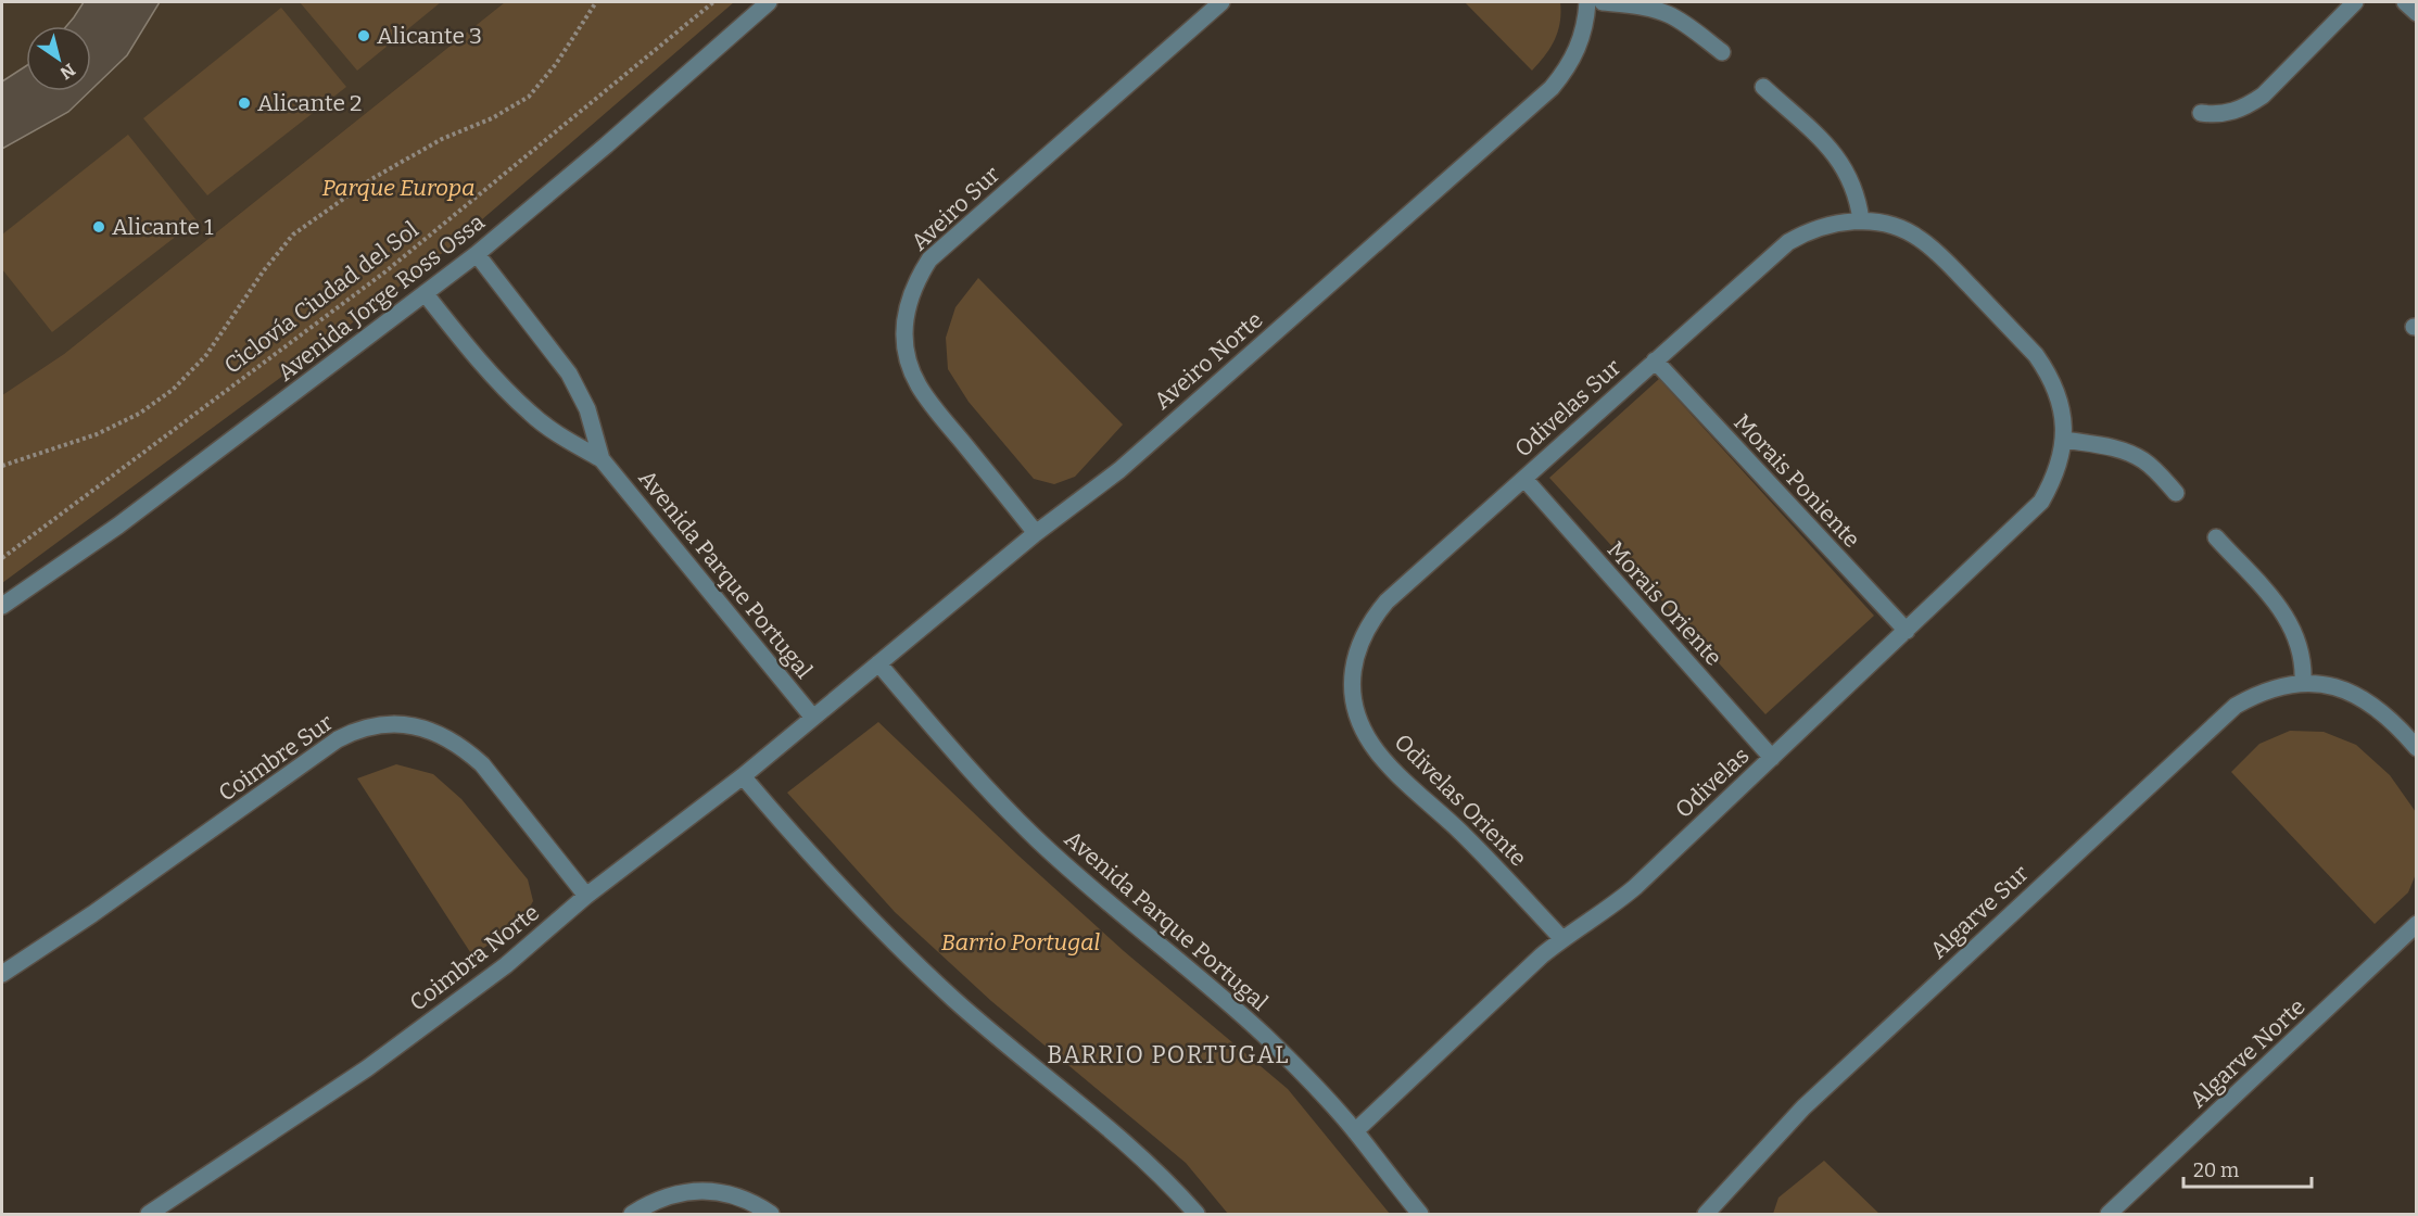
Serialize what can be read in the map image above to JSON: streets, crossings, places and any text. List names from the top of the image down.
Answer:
{
  "streets": {
    "street": [
      "Aveiro Sur",
      "Avenida Jorge Ross Ossa",
      "Aveiro Norte",
      "Odivelas Sur",
      "Morais Poniente",
      "Avenida Parque Portugal",
      "Morais Oriente",
      "Coimbre Sur",
      "Odivelas",
      "Odivelas Oriente",
      "Algarve Sur",
      "Coimbra Norte",
      "Algarve Norte"
    ],
    "path": ["Ciclovía Ciudad del Sol"]
  },
  "crossings": [
    ["Aveiro Sur", "Aveiro Norte"],
    ["Avenida Jorge Ross Ossa", "Avenida Parque Portugal"],
    ["Aveiro Norte", "Avenida Parque Portugal"],
    ["Aveiro Norte", "Coimbra Norte"],
    ["Odivelas Sur", "Morais Poniente"],
    ["Odivelas Sur", "Morais Oriente"],
    ["Odivelas Sur", "Odivelas"],
    ["Odivelas Sur", "Odivelas Oriente"],
    ["Morais Poniente", "Odivelas"],
    ["Avenida Parque Portugal", "Odivelas"],
    ["Avenida Parque Portugal", "Coimbra Norte"],
    ["Morais Oriente", "Odivelas"],
    ["Coimbre Sur", "Coimbra Norte"],
    ["Odivelas", "Odivelas Oriente"]
  ],
  "districts": ["BARRIO PORTUGAL"],
  "parks": ["Parque Europa", "Barrio Portugal"],
  "places": ["Alicante 3", "Alicante 2", "Alicante 1"],
  "scale_bar": "20 m",
  "north": "bottom right"
}
